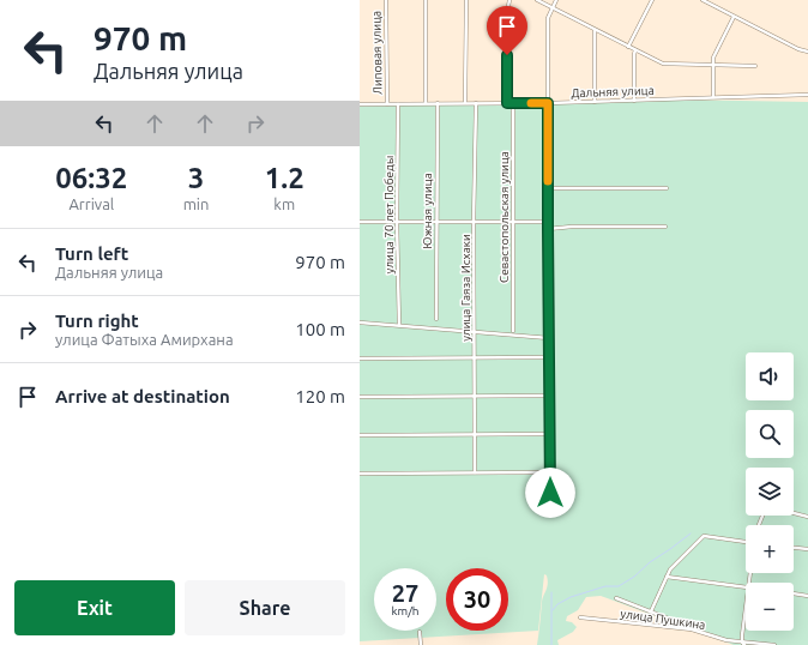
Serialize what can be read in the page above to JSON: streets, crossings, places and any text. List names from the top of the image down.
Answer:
{
  "streets": {
    "street": [
      "Липовая улица",
      "Дальняя улица",
      "Южная улица",
      "улица 70 лет Победы",
      "Севастопольская улица",
      "улица Гаяза Исхаки",
      "улица Пушкина"
    ]
  },
  "crossings": [
    ["Липовая улица", "Дальняя улица"],
    ["Дальняя улица", "Южная улица"],
    ["Дальняя улица", "улица 70 лет Победы"],
    ["Дальняя улица", "Севастопольская улица"],
    ["Дальняя улица", "улица Гаяза Исхаки"]
  ],
  "page": {
    "turn": ["970 m", "Дальняя улица"],
    "eta": [
      "06:32",
      "Arrival",
      "3",
      "min",
      "1.2",
      "km"
    ],
    "list": [
      {
        "name": "Turn left",
        "note": "Дальняя улица",
        "value": "970 m"
      },
      {
        "name": "Turn right",
        "note": "улица Фатыха Амирхана",
        "value": "100 m"
      },
      {
        "name": "Arrive at destination",
        "value": "120 m"
      }
    ],
    "map_buttons": ["+", "−"],
    "speed": "27 km/h",
    "limit": "30",
    "buttons": ["Exit", "Share"]
  }
}
